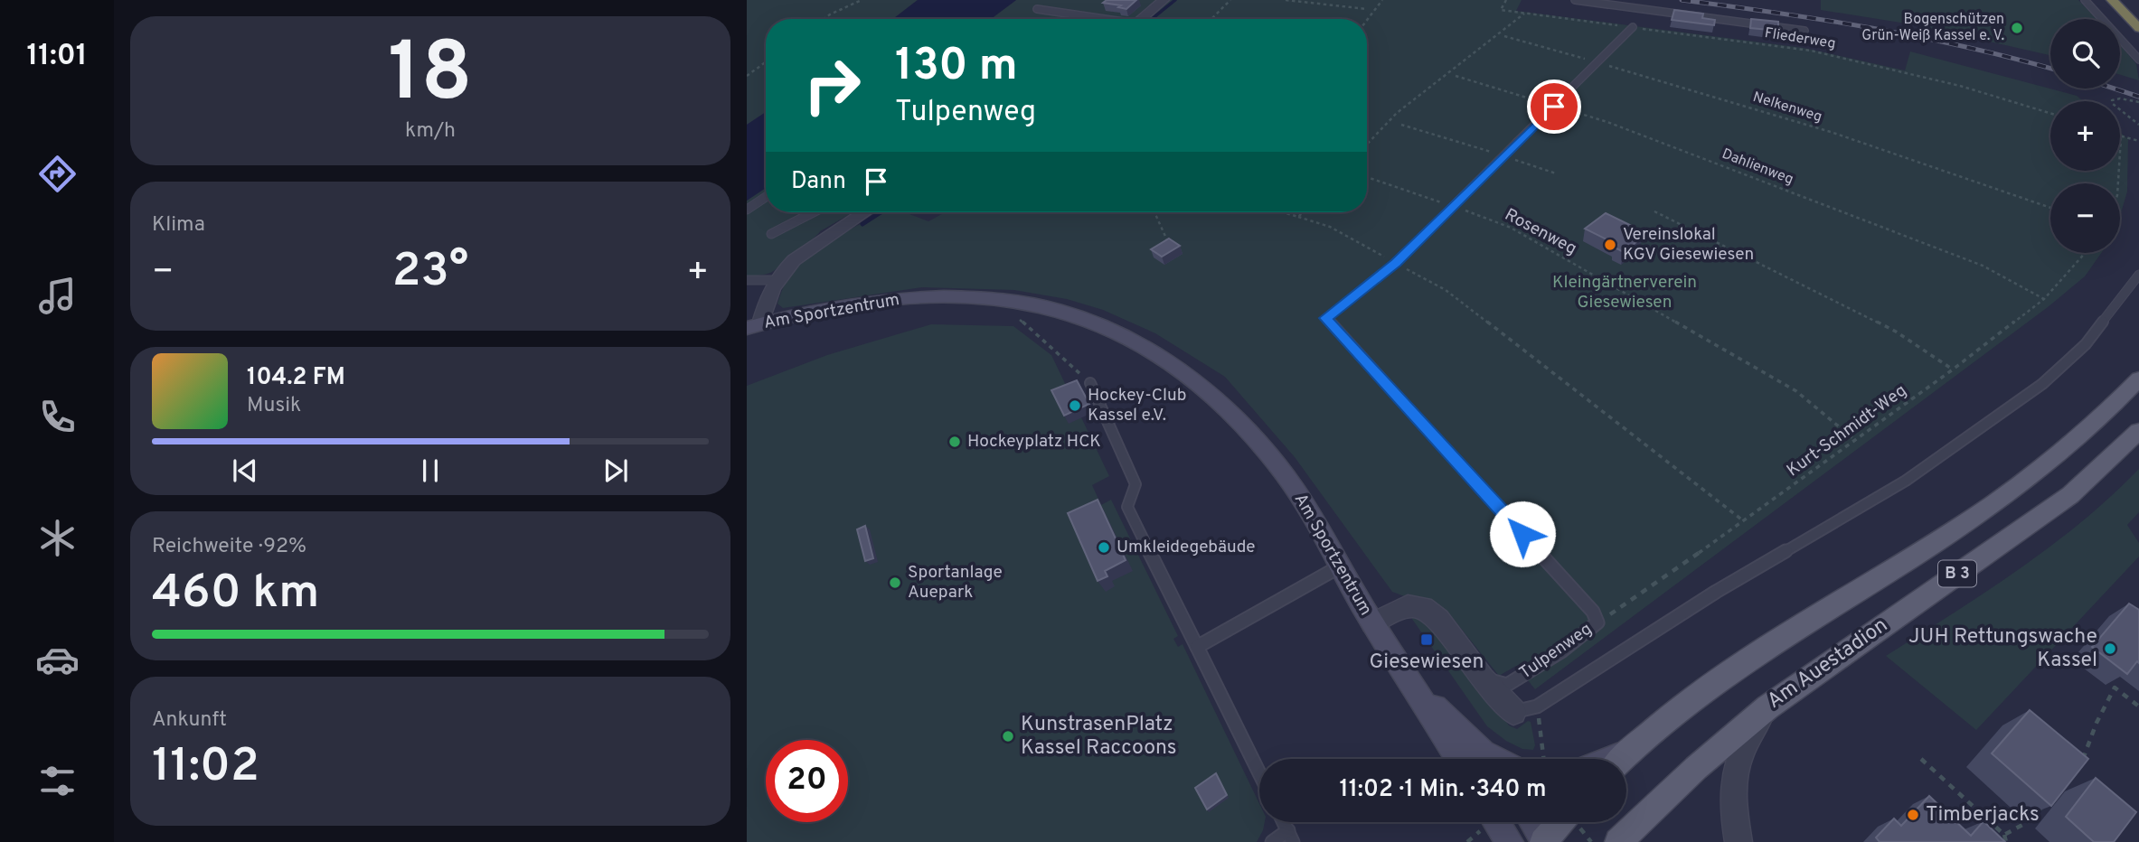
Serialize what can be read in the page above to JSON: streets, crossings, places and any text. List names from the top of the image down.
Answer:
{
  "streets": {
    "main road": ["B 3", "Am Auestadion"],
    "street": ["Am Sportzentrum"],
    "lane": ["Tulpenweg"],
    "path": [
      "Fliederweg",
      "Nelkenweg",
      "Dahlienweg",
      "Rosenweg",
      "Kurt-Schmidt-Weg"
    ]
  },
  "crossings": [
    ["Fliederweg", "Tulpenweg"],
    ["Nelkenweg", "Tulpenweg"],
    ["Dahlienweg", "Kurt-Schmidt-Weg"],
    ["Dahlienweg", "Tulpenweg"],
    ["Rosenweg", "Kurt-Schmidt-Weg"],
    ["Rosenweg", "Tulpenweg"],
    ["Kurt-Schmidt-Weg", "Tulpenweg"]
  ],
  "parks": ["Kleingärtnerverein Giesewiesen"],
  "places": {
    "other": [
      "Bogenschützen Grün-Weiß Kassel e. V.",
      "Vereinslokal KGV Giesewiesen",
      "Hockey-Club Kassel e.V.",
      "Hockeyplatz HCK",
      "Umkleidegebäude",
      "Sportanlage Auepark",
      "JUH Rettungswache Kassel",
      "KunstrasenPlatz Kassel Raccoons",
      "Timberjacks"
    ],
    "transit": ["Giesewiesen"]
  },
  "page": {
    "tabs": "11:01",
    "tile": [
      ["18", "km/h"],
      "Klima",
      ["Reichweite · 92%", "460 km"],
      ["Ankunft", "11:02"]
    ],
    "map_buttons": ["+", "−"],
    "turn": ["130 m", "Tulpenweg"],
    "then": "Dann",
    "heat": ["−", "23°", "+"],
    "song": ["104.2 FM", "Musik"],
    "limit": "20",
    "trip": "11:02 · 1 Min. · 340 m"
  }
}
